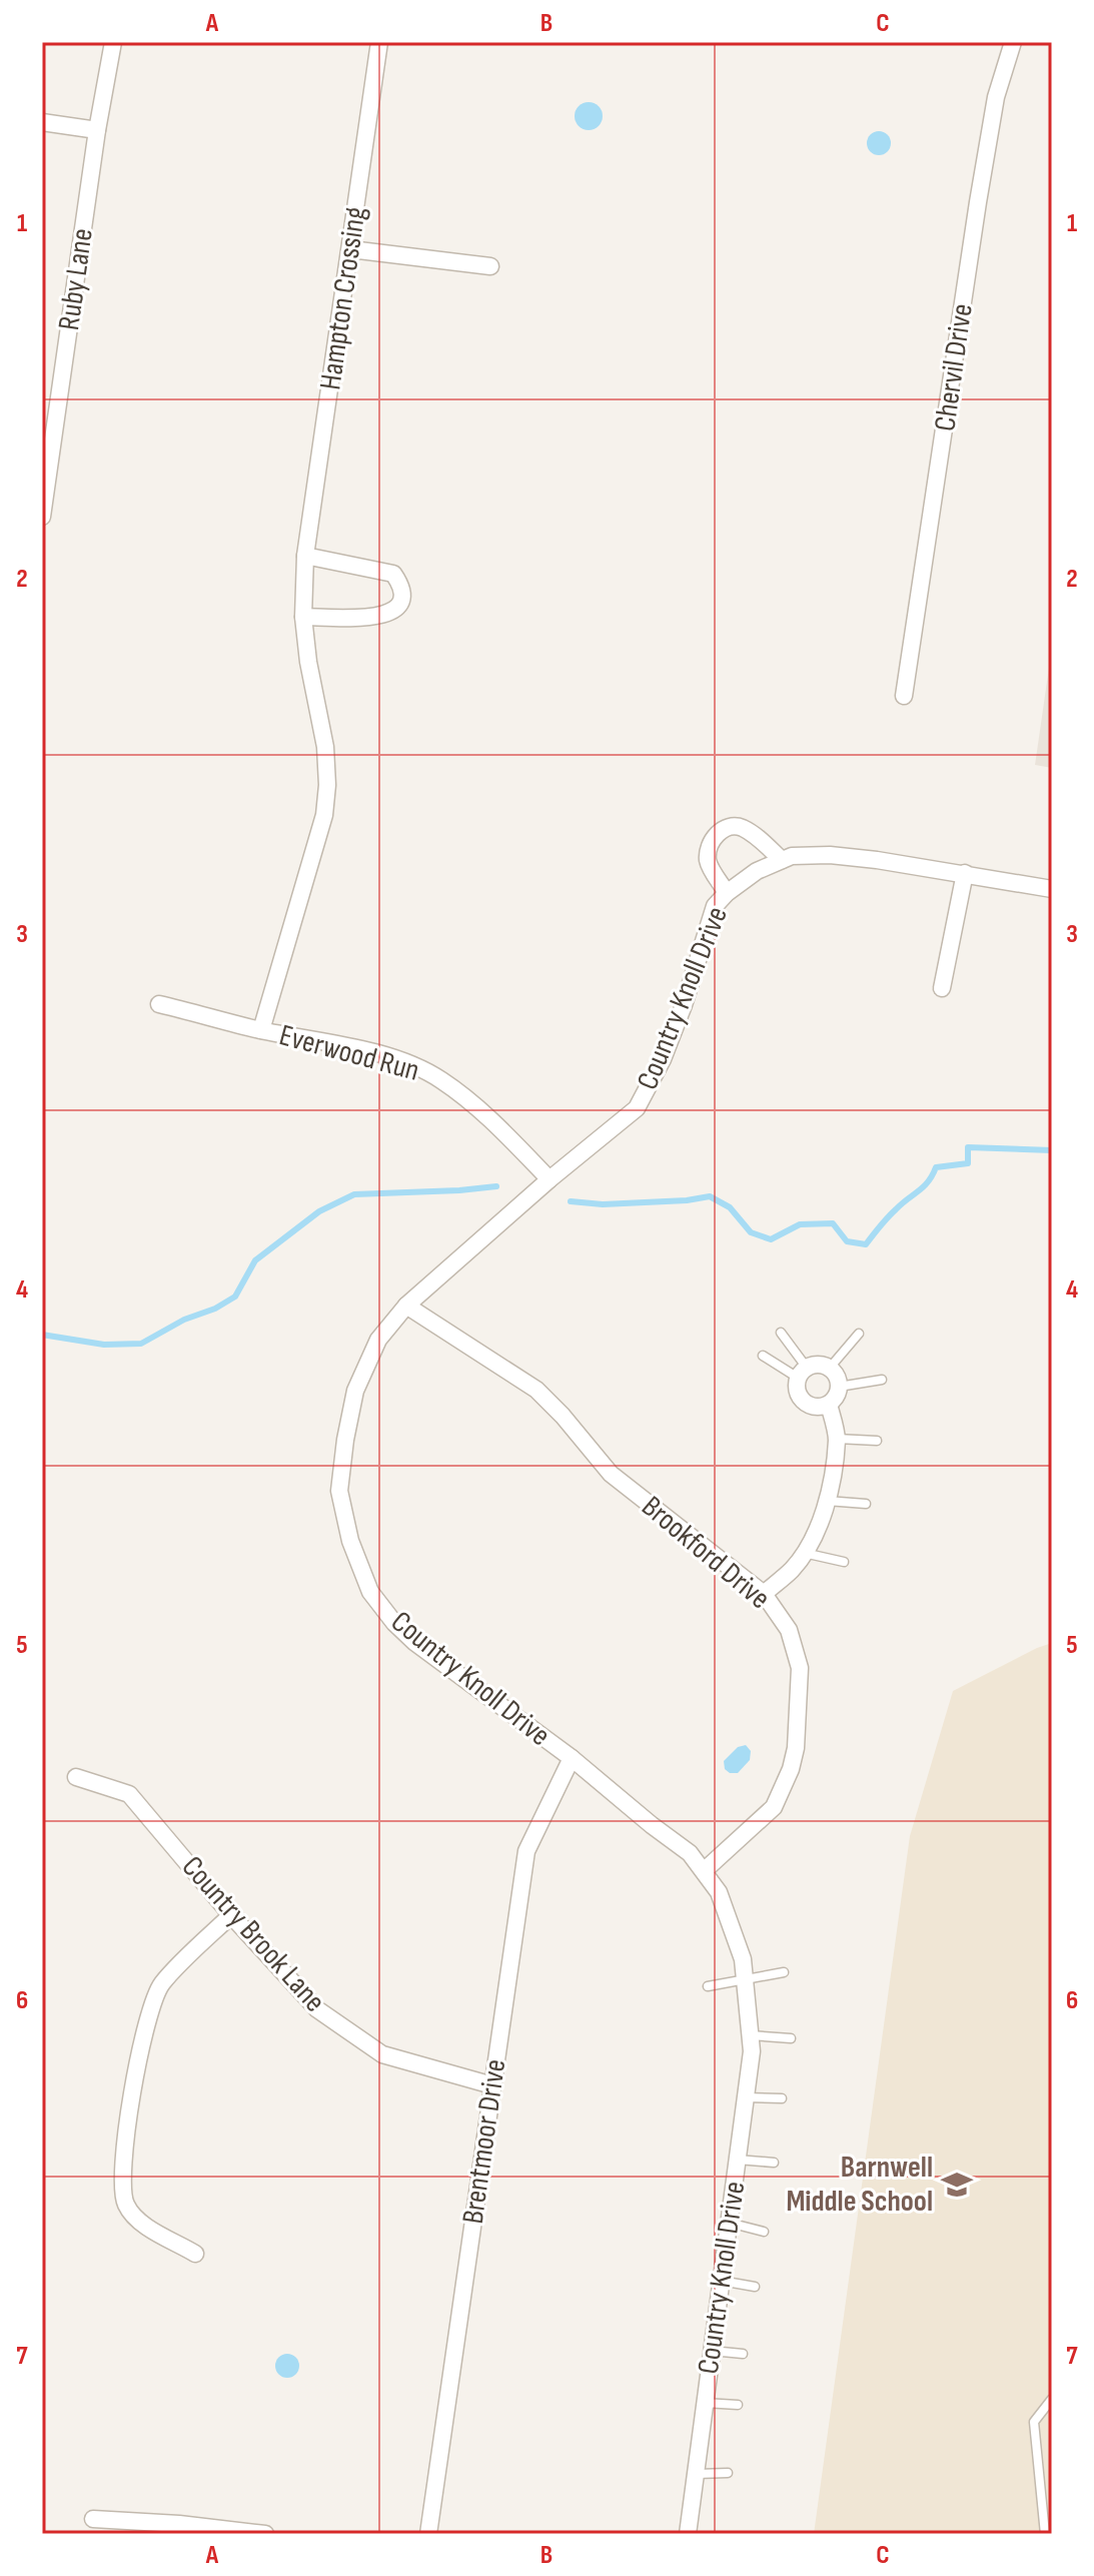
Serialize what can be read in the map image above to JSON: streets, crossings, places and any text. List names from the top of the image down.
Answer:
{
  "streets": {
    "street": [
      "Ruby Lane",
      "Hampton Crossing",
      "Chervil Drive",
      "Country Knoll Drive",
      "Everwood Run",
      "Brookford Drive",
      "Country Brook Lane",
      "Brentmoor Drive"
    ]
  },
  "crossings": [
    ["Hampton Crossing", "Everwood Run"],
    ["Country Knoll Drive", "Everwood Run"],
    ["Country Knoll Drive", "Brookford Drive"],
    ["Country Knoll Drive", "Brentmoor Drive"],
    ["Country Brook Lane", "Brentmoor Drive"]
  ],
  "places": {
    "school or university": ["Barnwell Middle School"]
  },
  "grid": {
    "columns": ["A", "B", "C"],
    "rows": [
      "1",
      "2",
      "3",
      "4",
      "5",
      "6",
      "7"
    ]
  }
}
